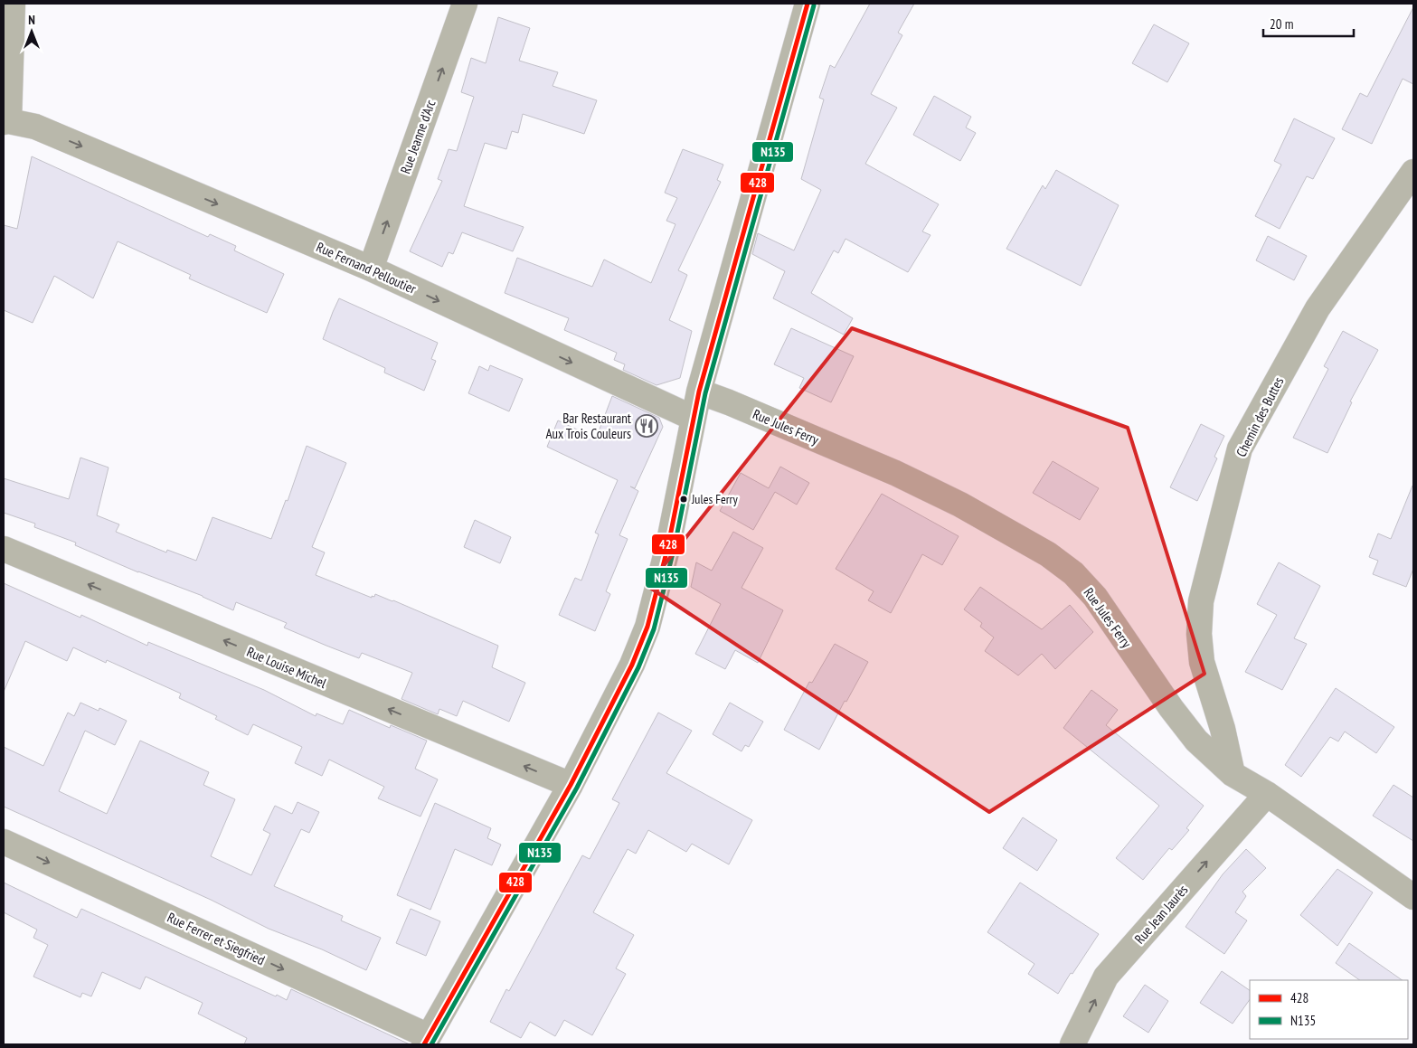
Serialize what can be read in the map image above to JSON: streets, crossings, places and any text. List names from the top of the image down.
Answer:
{
  "streets": {
    "street": [
      "Rue Jeanne d'Arc",
      "Rue Fernand Pelloutier",
      "Chemin des Buttes",
      "Rue Jules Ferry",
      "Rue Louise Michel",
      "Rue Jean Jaurès",
      "Rue Ferrer et Siegfried"
    ]
  },
  "crossings": [
    ["Rue Jeanne d'Arc", "Rue Fernand Pelloutier"],
    ["Chemin des Buttes", "Rue Jules Ferry"],
    ["Rue Jules Ferry", "Rue Jean Jaurès"]
  ],
  "one_way": [
    "Rue Jeanne d'Arc",
    "Rue Fernand Pelloutier",
    "Rue Louise Michel",
    "Rue Jean Jaurès",
    "Rue Ferrer et Siegfried"
  ],
  "places": {
    "restaurant": ["Bar Restaurant Aux Trois Couleurs"],
    "other": ["Jules Ferry"]
  },
  "lines": ["transit line 428", "transit line N135"],
  "legend": ["428", "N135"],
  "scale_bar": "20 m",
  "north": "top"
}
